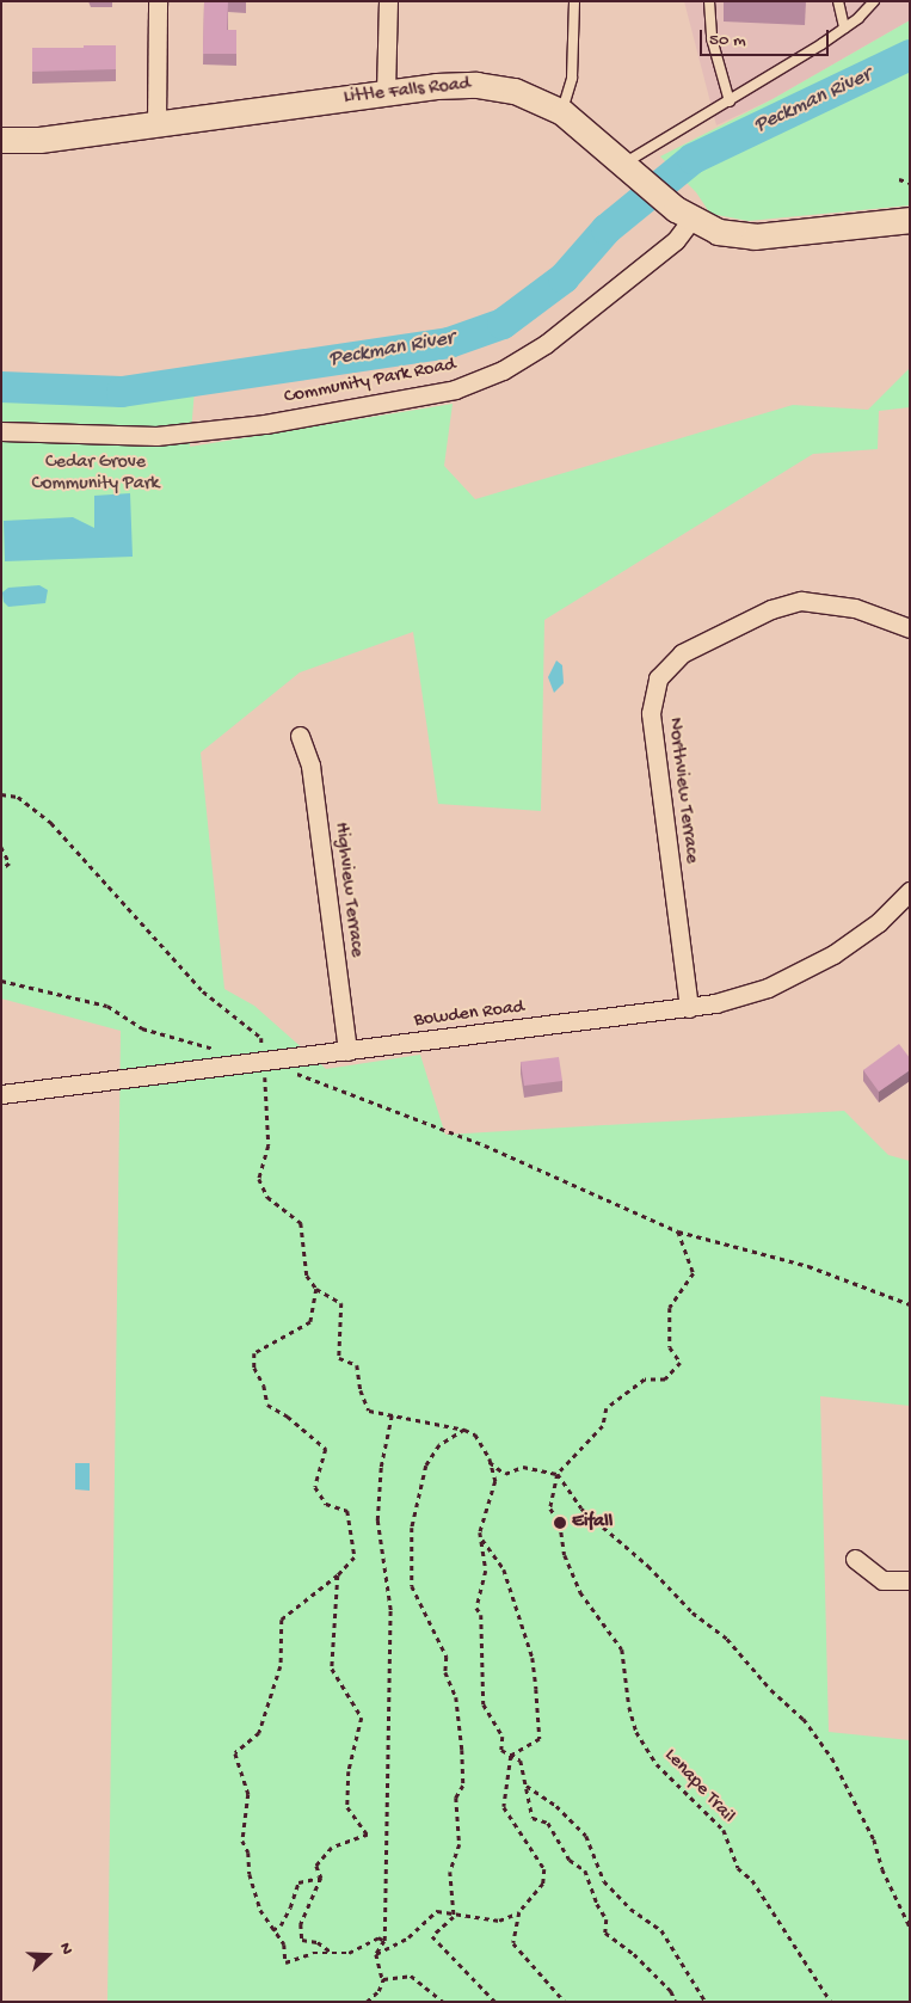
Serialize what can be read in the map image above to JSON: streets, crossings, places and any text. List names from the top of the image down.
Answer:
{
  "streets": {
    "street": [
      "Little Falls Road",
      "Community Park Road",
      "Northview Terrace",
      "Highview Terrace",
      "Bowden Road"
    ],
    "path": ["Lenape Trail"]
  },
  "crossings": [
    ["Little Falls Road", "Community Park Road"],
    ["Northview Terrace", "Bowden Road"],
    ["Highview Terrace", "Bowden Road"]
  ],
  "water": ["Peckman River"],
  "parks": ["Cedar Grove Community Park"],
  "places": ["Eifall"],
  "scale_bar": "50 m",
  "north": "right"
}
